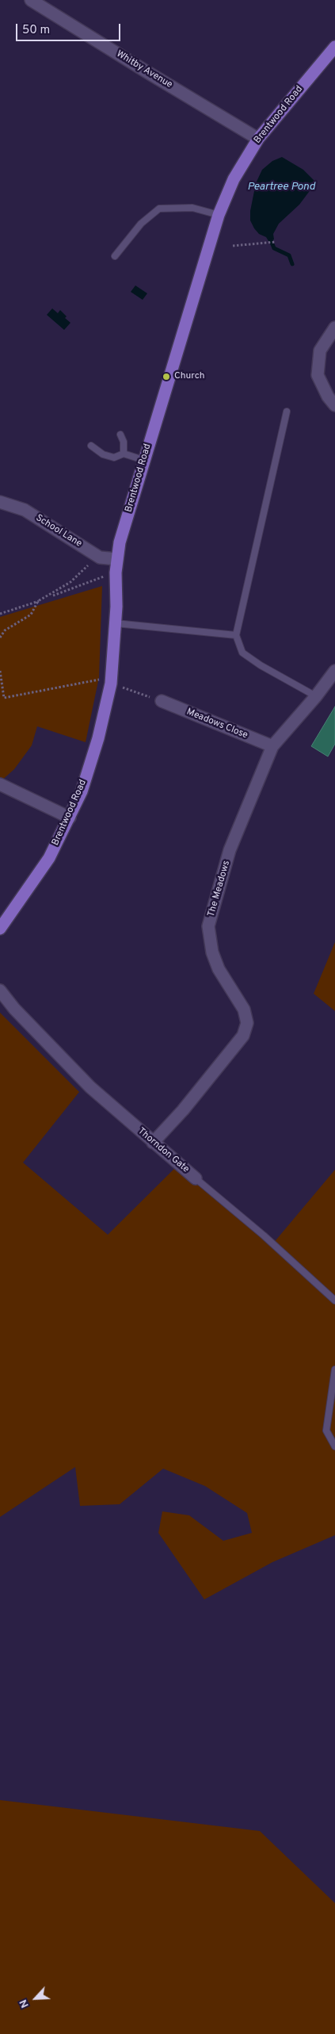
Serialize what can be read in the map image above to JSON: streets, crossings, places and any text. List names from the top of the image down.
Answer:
{
  "streets": {
    "main road": ["Brentwood Road"],
    "street": [
      "Whitby Avenue",
      "School Lane",
      "Meadows Close",
      "The Meadows",
      "Thorndon Gate"
    ]
  },
  "crossings": [
    ["Whitby Avenue", "Brentwood Road"],
    ["Brentwood Road", "School Lane"],
    ["Meadows Close", "The Meadows"],
    ["The Meadows", "Thorndon Gate"]
  ],
  "water": ["Peartree Pond"],
  "places": ["Church"],
  "scale_bar": "50 m",
  "north": "bottom left"
}
